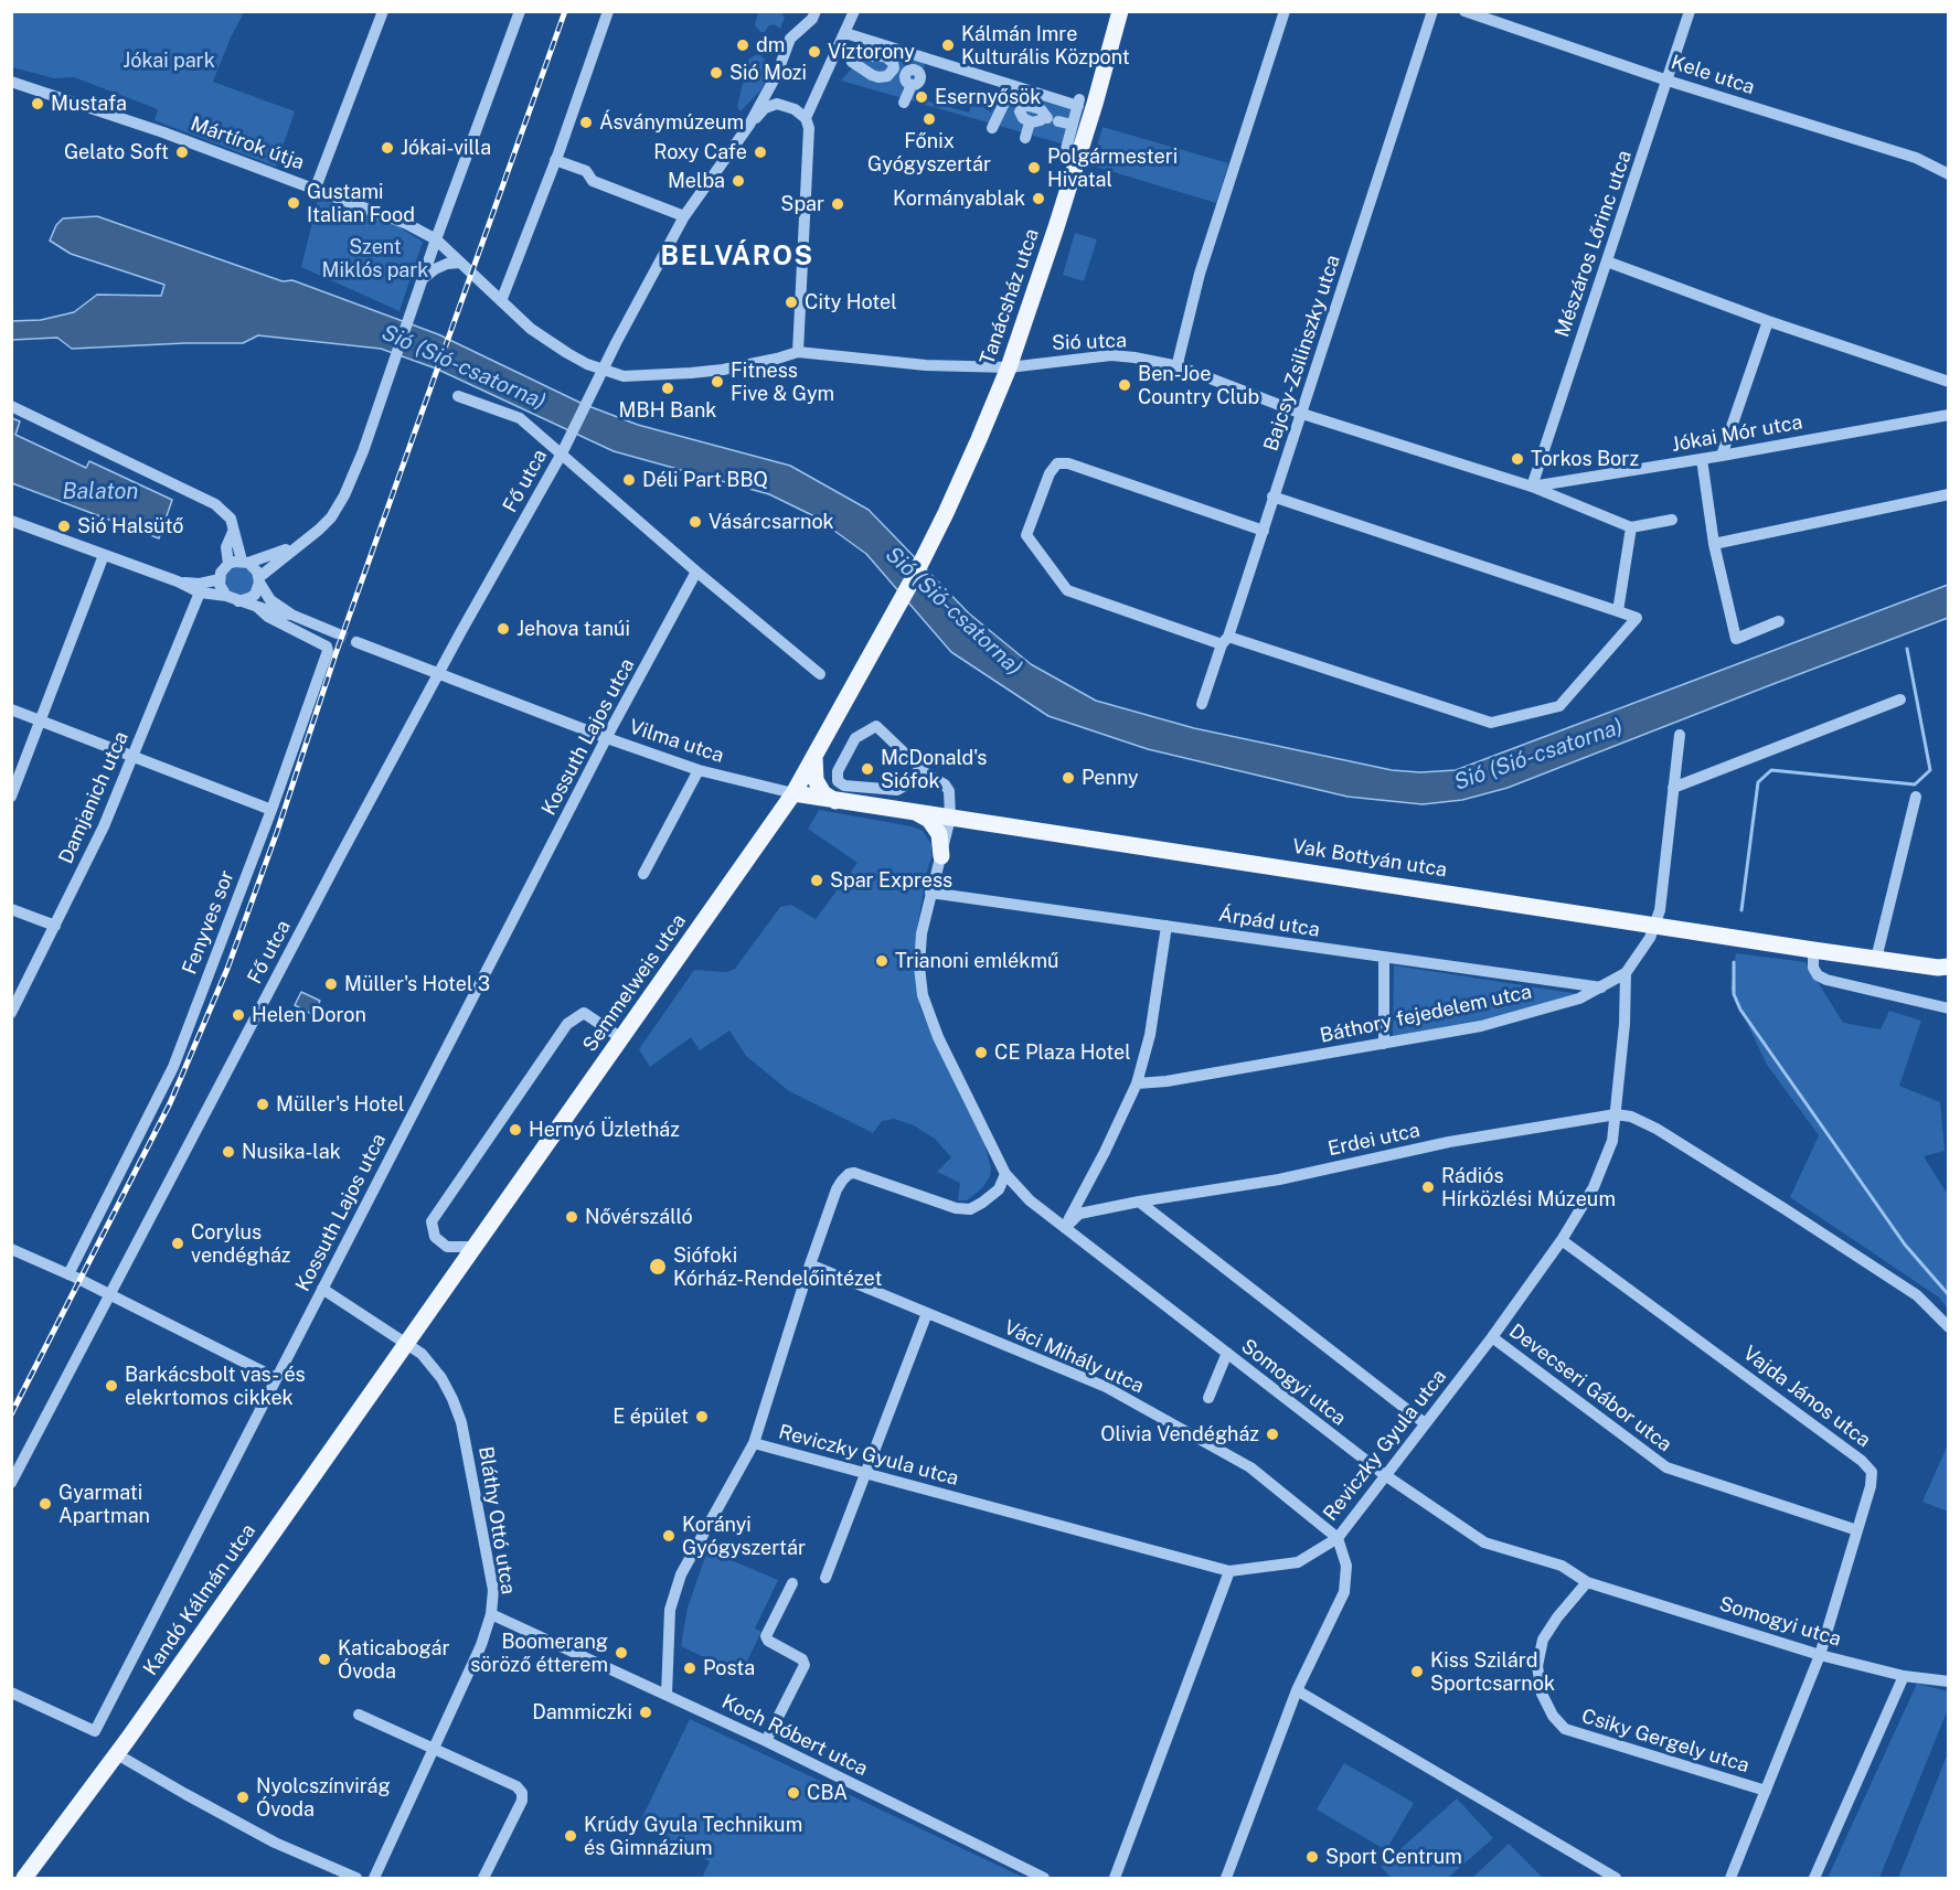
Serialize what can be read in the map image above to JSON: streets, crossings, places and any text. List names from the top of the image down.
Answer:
{
  "streets": {
    "main road": [
      "Tanácsház utca",
      "Vak Bottyán utca",
      "Semmelweis utca",
      "Kandó Kálmán utca"
    ],
    "street": [
      "Kele utca",
      "Mártírok útja",
      "Mészáros Lőrinc utca",
      "Sió utca",
      "Bajcsy-Zsilinszky utca",
      "Jókai Mór utca",
      "Fő utca",
      "Kossuth Lajos utca",
      "Vilma utca",
      "Damjanich utca",
      "Fenyves sor",
      "Árpád utca",
      "Báthory fejedelem utca",
      "Erdei utca",
      "Váci Mihály utca",
      "Somogyi utca",
      "Devecseri Gábor utca",
      "Vajda János utca",
      "Reviczky Gyula utca",
      "Bláthy Ottó utca",
      "Koch Róbert utca",
      "Csiky Gergely utca"
    ]
  },
  "crossings": [
    ["Kele utca", "Mészáros Lőrinc utca"],
    ["Mártírok útja", "Sió utca"],
    ["Mártírok útja", "Fő utca"],
    ["Mészáros Lőrinc utca", "Sió utca"],
    ["Mészáros Lőrinc utca", "Jókai Mór utca"],
    ["Tanácsház utca", "Sió utca"],
    ["Tanácsház utca", "Semmelweis utca"],
    ["Sió utca", "Bajcsy-Zsilinszky utca"],
    ["Sió utca", "Jókai Mór utca"],
    ["Sió utca", "Fő utca"],
    ["Fő utca", "Vilma utca"],
    ["Kossuth Lajos utca", "Vilma utca"],
    ["Kossuth Lajos utca", "Bláthy Ottó utca"],
    ["Vilma utca", "Vak Bottyán utca"],
    ["Vilma utca", "Semmelweis utca"],
    ["Vak Bottyán utca", "Semmelweis utca"],
    ["Vak Bottyán utca", "Báthory fejedelem utca"],
    ["Vak Bottyán utca", "Somogyi utca"],
    ["Árpád utca", "Báthory fejedelem utca"],
    ["Árpád utca", "Somogyi utca"],
    ["Semmelweis utca", "Bláthy Ottó utca"],
    ["Semmelweis utca", "Kandó Kálmán utca"],
    ["Báthory fejedelem utca", "Reviczky Gyula utca"],
    ["Erdei utca", "Somogyi utca"],
    ["Erdei utca", "Reviczky Gyula utca"],
    ["Váci Mihály utca", "Reviczky Gyula utca"],
    ["Somogyi utca", "Vajda János utca"],
    ["Somogyi utca", "Reviczky Gyula utca"],
    ["Somogyi utca", "Csiky Gergely utca"],
    ["Devecseri Gábor utca", "Vajda János utca"],
    ["Devecseri Gábor utca", "Reviczky Gyula utca"],
    ["Vajda János utca", "Reviczky Gyula utca"],
    ["Vajda János utca", "Csiky Gergely utca"],
    ["Bláthy Ottó utca", "Kandó Kálmán utca"],
    ["Bláthy Ottó utca", "Koch Róbert utca"]
  ],
  "districts": ["BELVÁROS"],
  "water": ["Sió (Sió-csatorna)", "Balaton"],
  "parks": ["Jókai park", "Szent Miklós park"],
  "places": [
    "dm",
    "Kálmán Imre Kulturális Központ",
    "Víztorony",
    "Sió Mozi",
    "Esernyősök",
    "Mustafa",
    "Főnix Gyógyszertár",
    "Ásványmúzeum",
    "Jókai-villa",
    "Gelato Soft",
    "Roxy Cafe",
    "Polgármesteri Hivatal",
    "Melba",
    "Kormányablak",
    "Gustami Italian Food",
    "Spar",
    "City Hotel",
    "Fitness Five & Gym",
    "Ben-Joe Country Club",
    "MBH Bank",
    "Torkos Borz",
    "Déli Part BBQ",
    "Vásárcsarnok",
    "Sió Halsütő",
    "Jehova tanúi",
    "McDonald's Siófok",
    "Penny",
    "Spar Express",
    "Trianoni emlékmű",
    "Müller's Hotel 3",
    "Helen Doron",
    "CE Plaza Hotel",
    "Müller's Hotel",
    "Hernyó Üzletház",
    "Nusika-lak",
    "Rádiós Hírközlési Múzeum",
    "Nővérszálló",
    "Corylus vendégház",
    "Siófoki Kórház-Rendelőintézet",
    "Barkácsbolt vas- és elekrtomos cikkek",
    "E épület",
    "Olivia Vendégház",
    "Gyarmati Apartman",
    "Korányi Gyógyszertár",
    "Boomerang söröző étterem",
    "Katicabogár Óvoda",
    "Posta",
    "Kiss Szilárd Sportcsarnok",
    "Dammiczki",
    "CBA",
    "Nyolcszínvirág Óvoda",
    "Krúdy Gyula Technikum és Gimnázium",
    "Sport Centrum"
  ]
}
